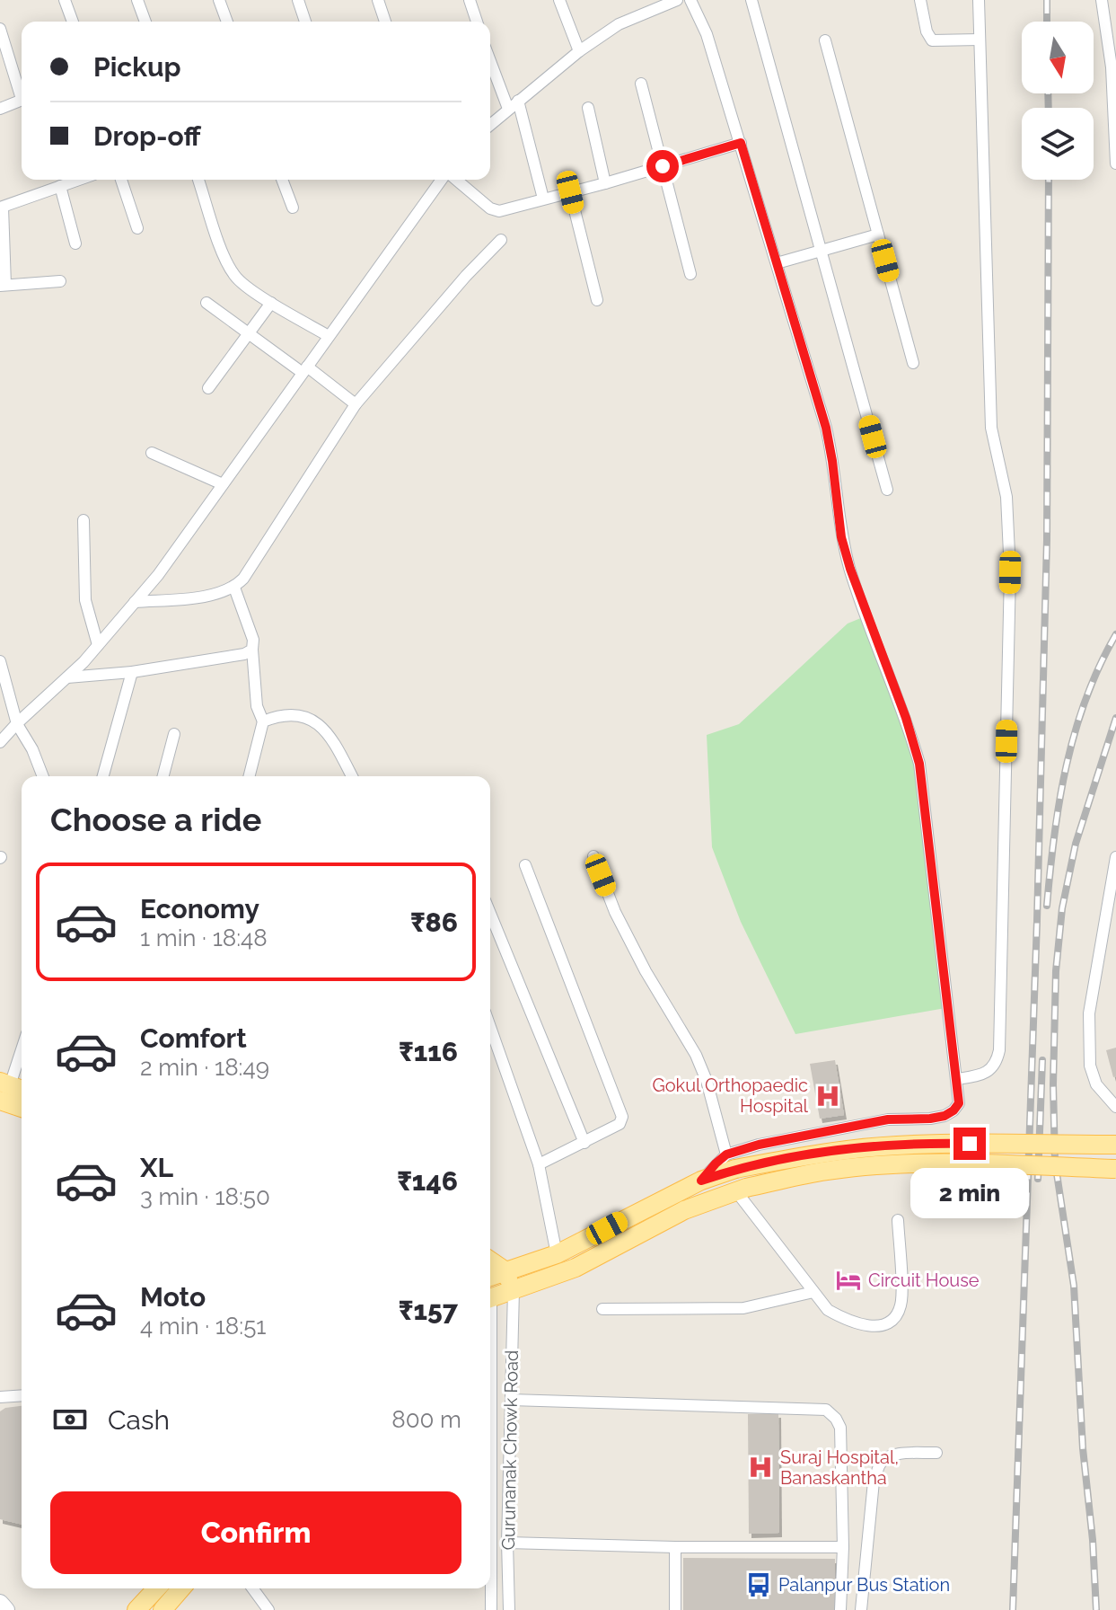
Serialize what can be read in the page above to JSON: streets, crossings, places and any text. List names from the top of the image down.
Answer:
{
  "streets": {
    "street": ["Gurunanak Chowk Road"]
  },
  "places": {
    "hospital": ["Gokul Orthopaedic Hospital", "Suraj Hospital, Banaskantha"],
    "hotel": ["Circuit House"],
    "bus stop": ["Palanpur Bus Station"]
  },
  "north": "bottom",
  "page": {
    "banner": ["Pickup", "Drop-off"],
    "heading": "Choose a ride",
    "list": [
      {
        "name": "Economy",
        "note": "1 min · 18:48",
        "value": "₹86"
      },
      {
        "name": "Comfort",
        "note": "2 min · 18:49",
        "value": "₹116"
      },
      {
        "name": "XL",
        "note": "3 min · 18:50",
        "value": "₹146"
      },
      {
        "name": "Moto",
        "note": "4 min · 18:51",
        "value": "₹157"
      }
    ],
    "bubble": "2 min",
    "pay": ["Cash", "800 m"],
    "buttons": "Confirm"
  }
}
